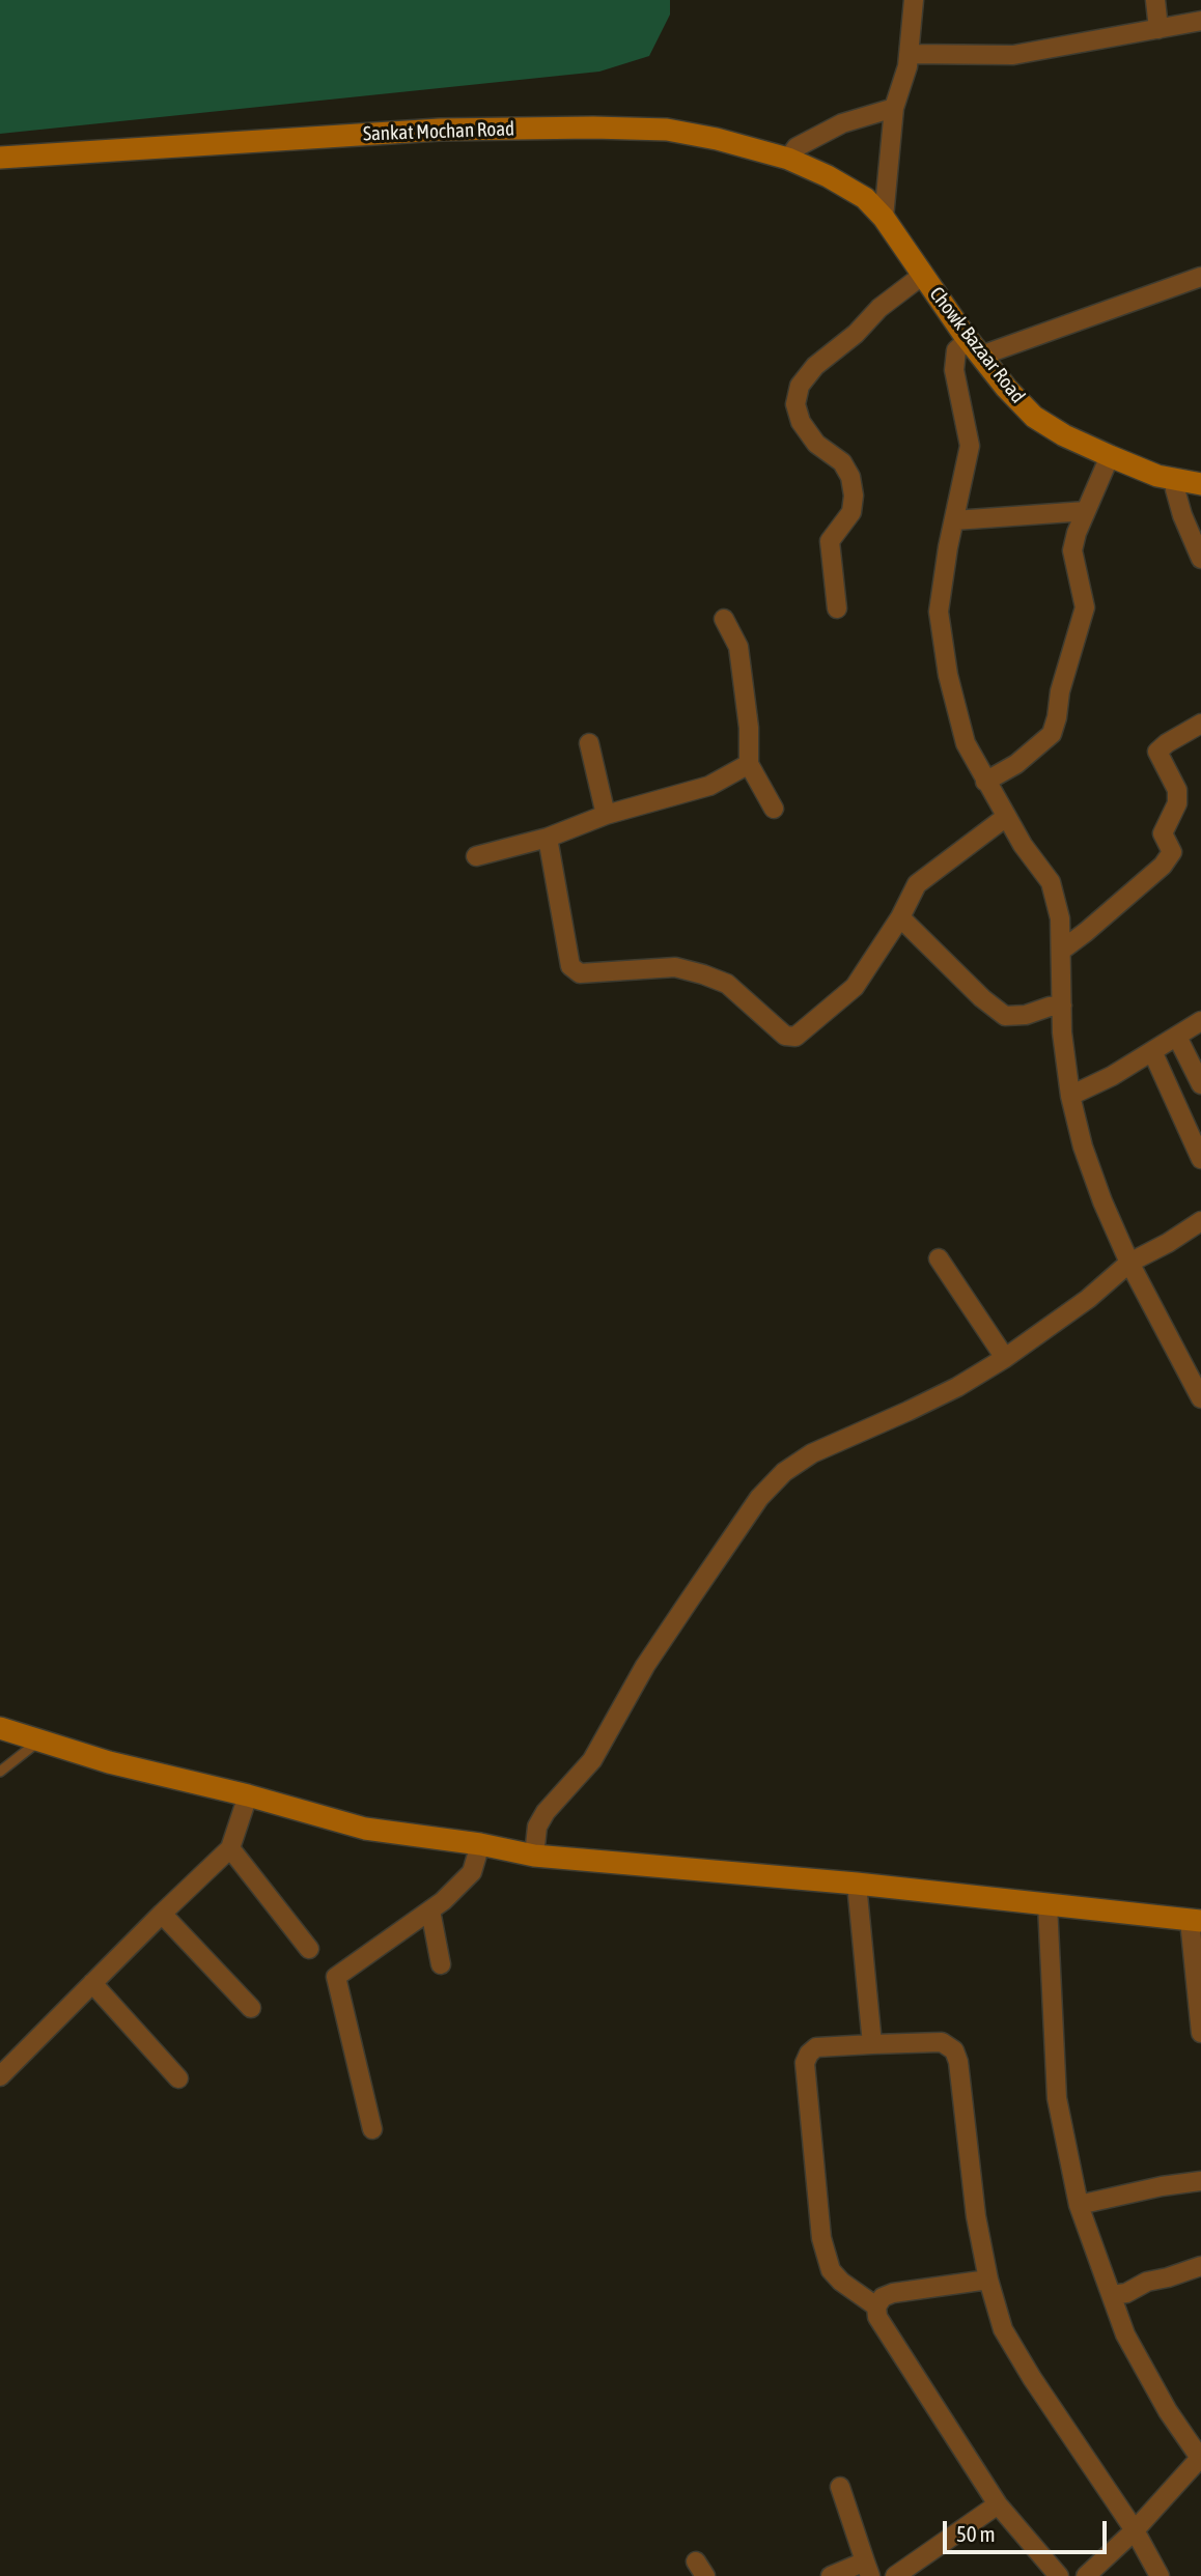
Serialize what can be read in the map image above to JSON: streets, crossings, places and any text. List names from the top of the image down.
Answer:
{
  "streets": {
    "main road": ["Sankat Mochan Road", "Chowk Bazaar Road"]
  },
  "crossings": [
    ["Sankat Mochan Road", "Chowk Bazaar Road"]
  ],
  "scale_bar": "50 m"
}
